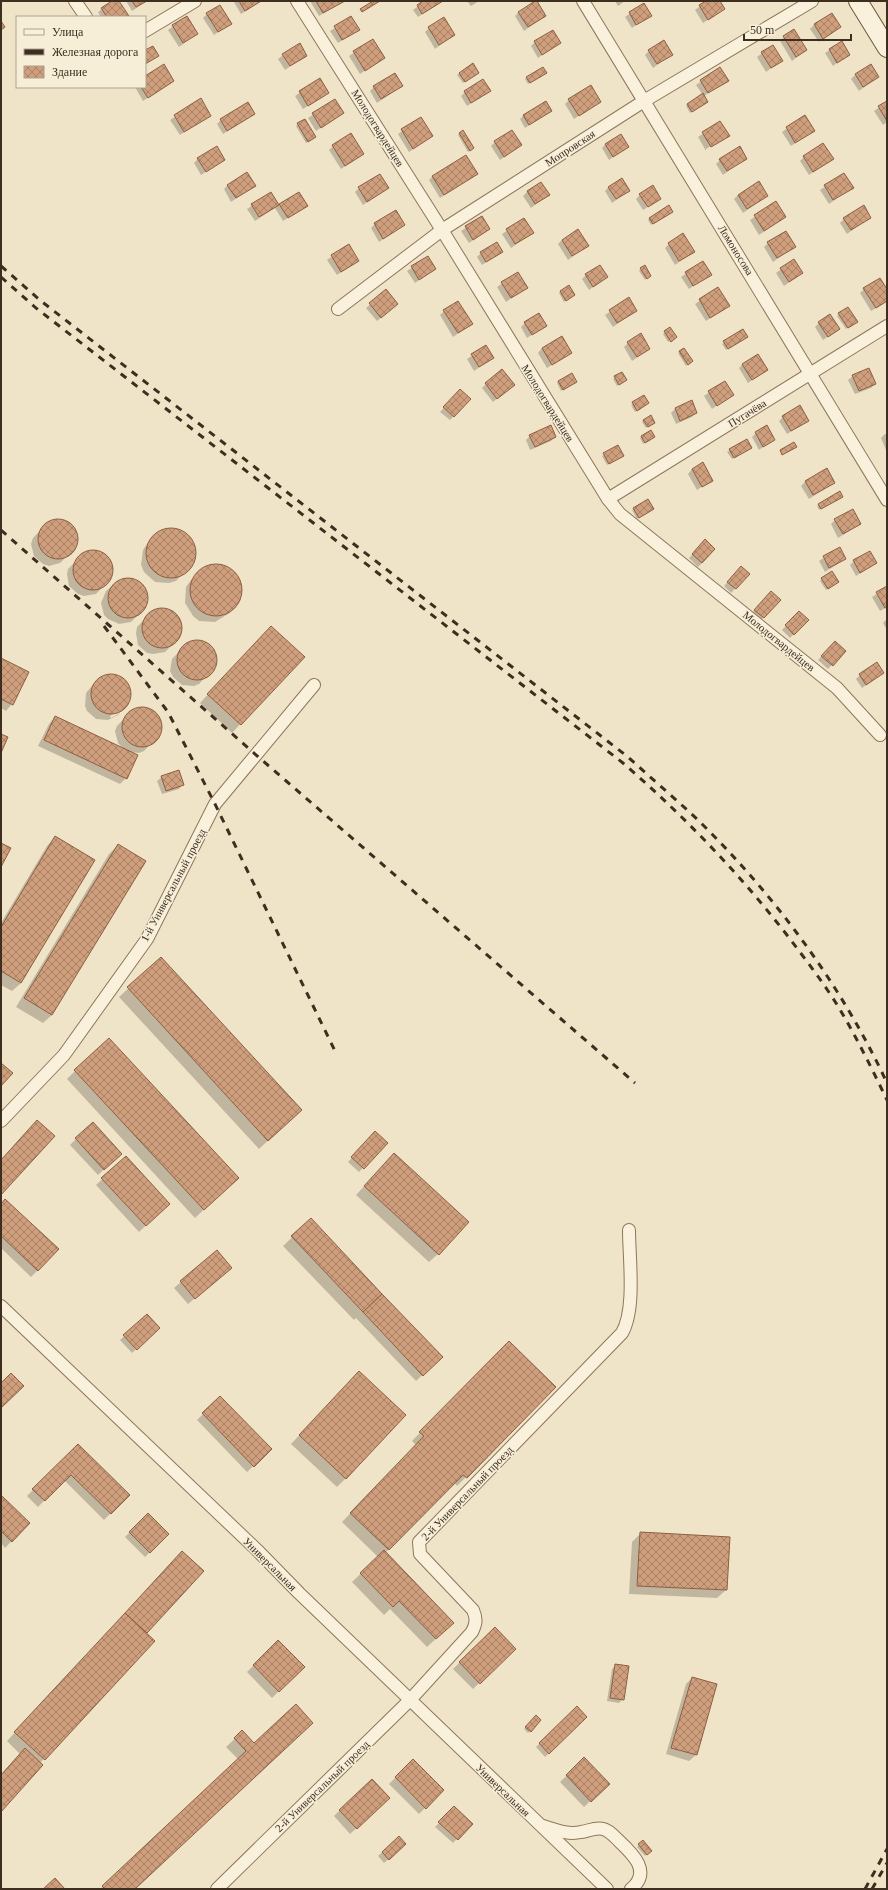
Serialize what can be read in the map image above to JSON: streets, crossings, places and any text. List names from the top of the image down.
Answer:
{
  "streets": {
    "street": [
      "Молодогвардейцев",
      "Мопровская",
      "Ломоносова",
      "Пугачёва",
      "1-й Универсальный проезд",
      "2-й Универсальный проезд",
      "Универсальная"
    ]
  },
  "crossings": [
    ["Молодогвардейцев", "Мопровская"],
    ["Молодогвардейцев", "Пугачёва"],
    ["Мопровская", "Ломоносова"],
    ["Ломоносова", "Пугачёва"],
    ["2-й Универсальный проезд", "Универсальная"]
  ],
  "legend": ["Улица", "Железная дорога", "Здание"],
  "scale_bar": "50 m"
}
